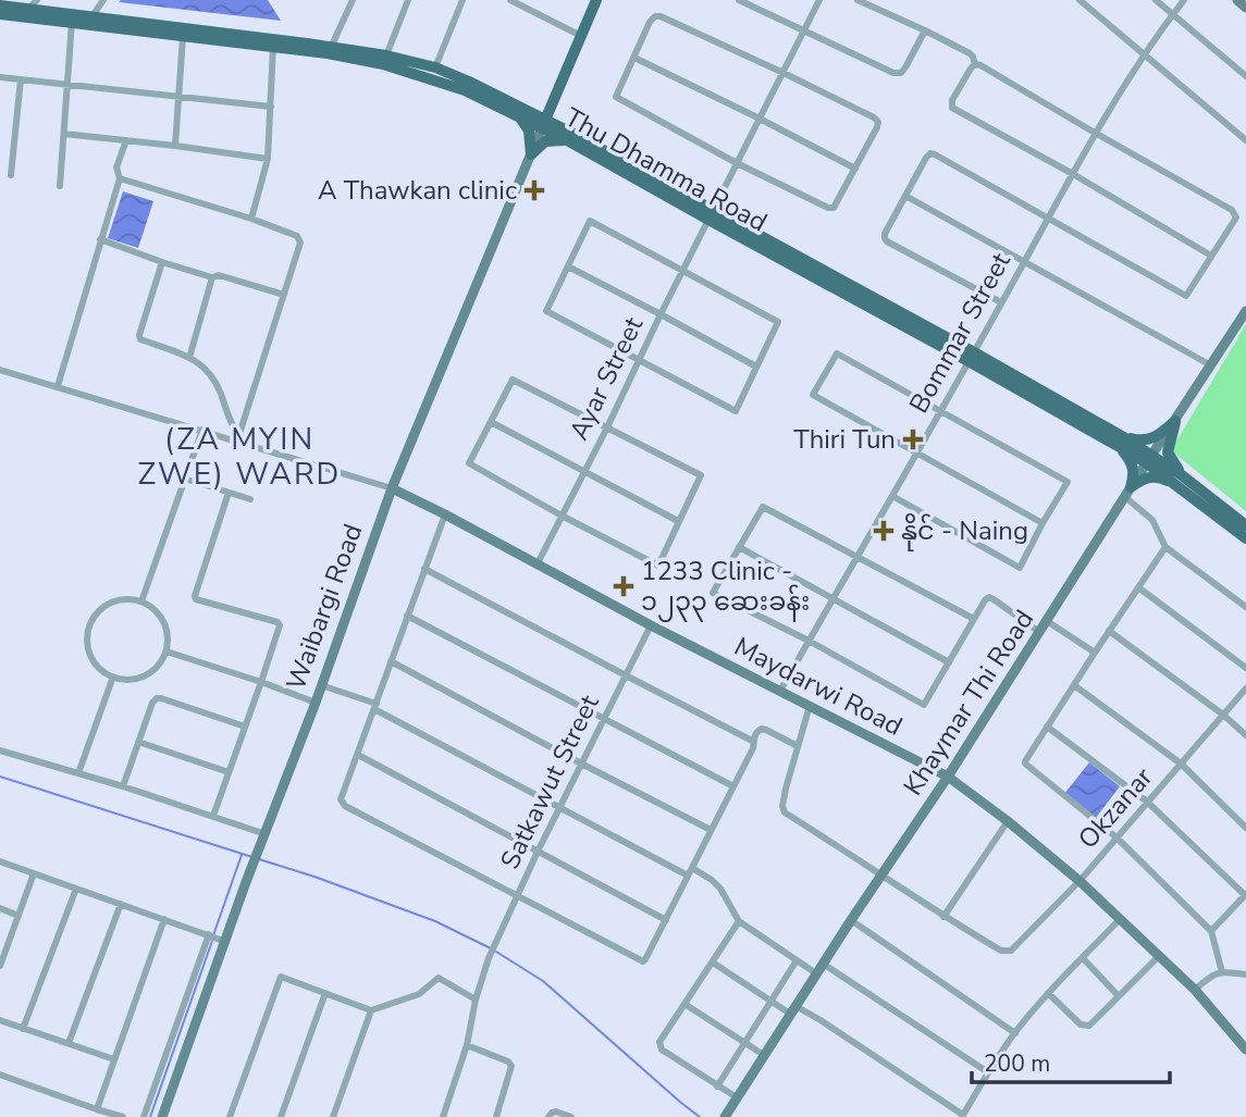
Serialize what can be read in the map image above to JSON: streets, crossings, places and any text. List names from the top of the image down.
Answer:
{
  "streets": {
    "main road": ["Thu Dhamma Road"],
    "street": [
      "Bommar Street",
      "Ayar Street",
      "Waibargi Road",
      "Maydarwi Road",
      "Khaymar Thi Road",
      "Satkawut Street",
      "Okzanar"
    ]
  },
  "crossings": [
    ["Thu Dhamma Road", "Bommar Street"],
    ["Thu Dhamma Road", "Ayar Street"],
    ["Thu Dhamma Road", "Waibargi Road"],
    ["Thu Dhamma Road", "Khaymar Thi Road"],
    ["Bommar Street", "Maydarwi Road"],
    ["Ayar Street", "Maydarwi Road"],
    ["Waibargi Road", "Maydarwi Road"],
    ["Maydarwi Road", "Khaymar Thi Road"],
    ["Maydarwi Road", "Satkawut Street"],
    ["Maydarwi Road", "Okzanar"]
  ],
  "districts": ["(ZA MYIN ZWE) WARD"],
  "places": {
    "health": [
      "A Thawkan clinic",
      "Thiri Tun",
      "နိုင် - Naing",
      "1233 Clinic - ၁၂၃၃ ဆေးခန်း"
    ]
  },
  "scale_bar": "200 m"
}
